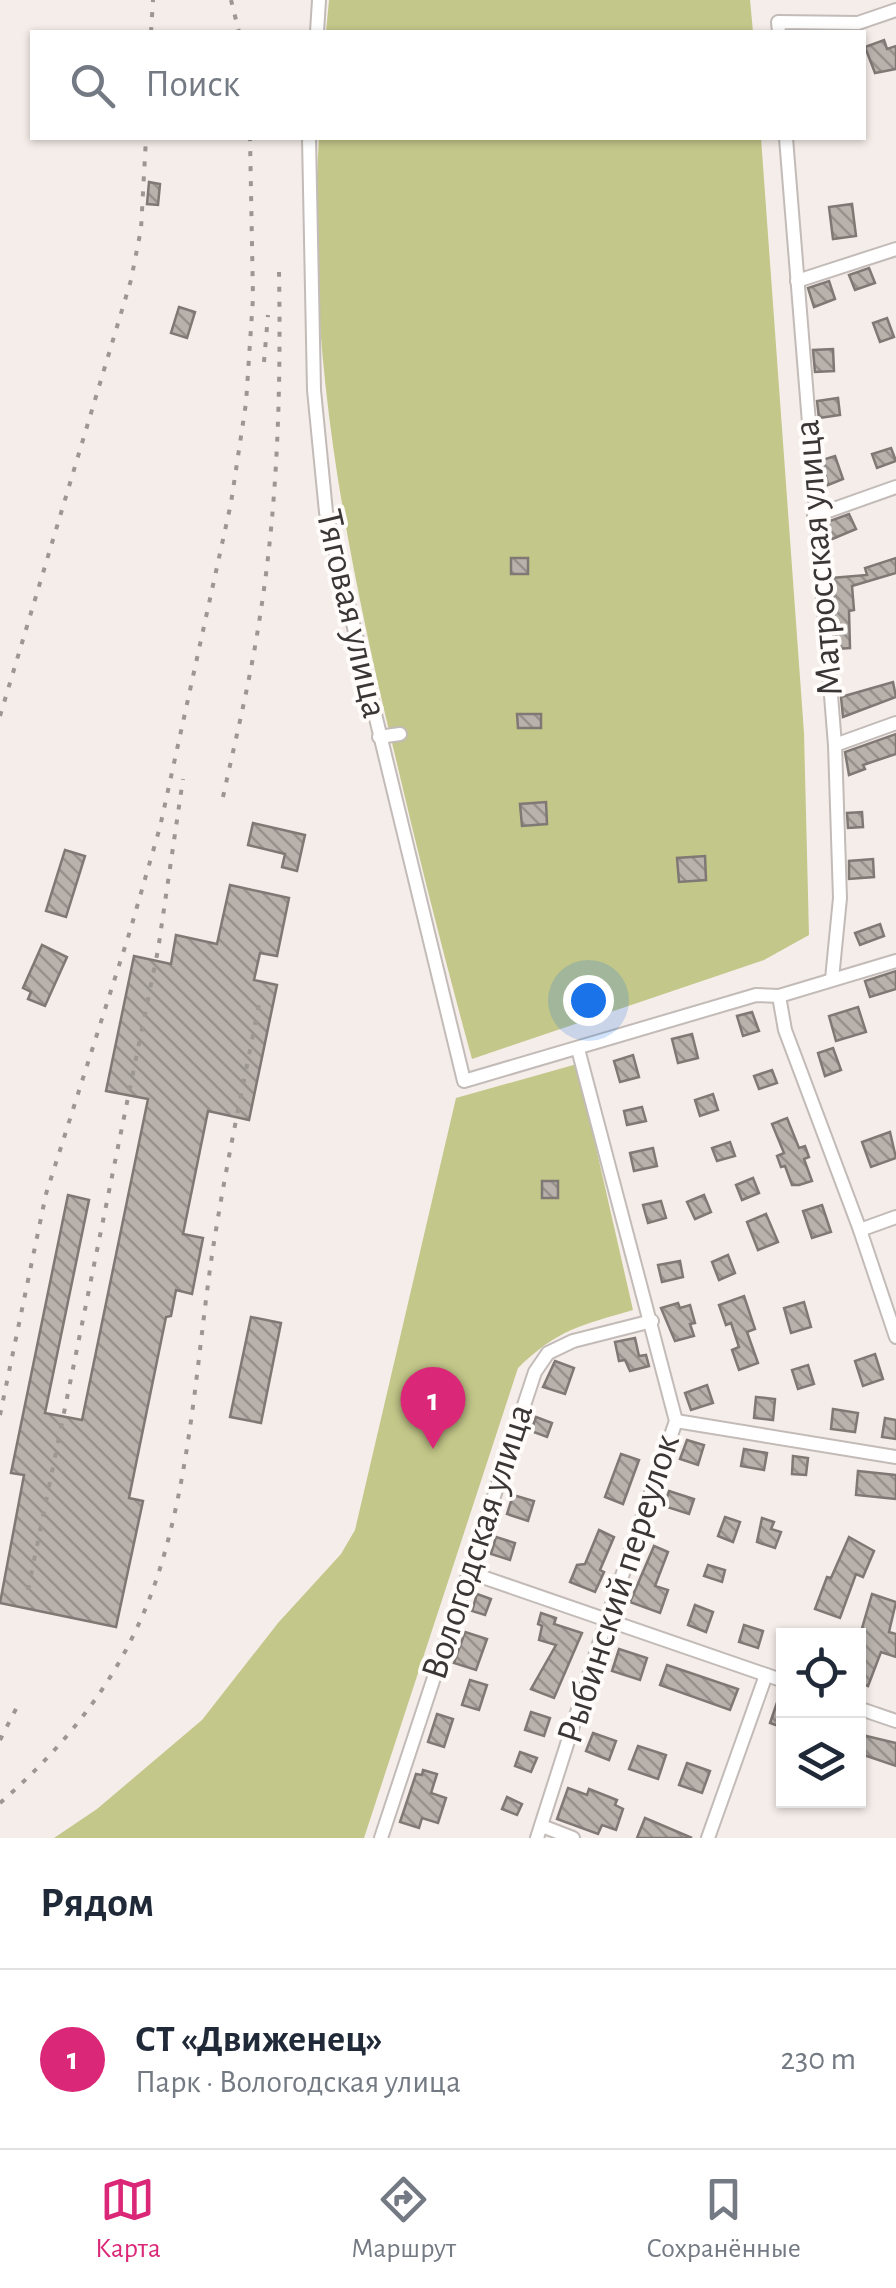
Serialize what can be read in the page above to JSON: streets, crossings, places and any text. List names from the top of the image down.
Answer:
{
  "streets": {
    "street": [
      "Матросская улица",
      "Тяговая улица",
      "Вологодская улица",
      "Рыбинский переулок"
    ]
  },
  "crossings": [
    ["Тяговая улица", "Рыбинский переулок"],
    ["Вологодская улица", "Рыбинский переулок"]
  ],
  "page": {
    "search": "Поиск",
    "pins": "1",
    "heading": "Рядом",
    "list": [
      {
        "mark": "1",
        "name": "СТ «Движенец»",
        "note": "Парк · Вологодская улица",
        "value": "230 m"
      }
    ],
    "nav": ["Карта", "Маршрут", "Сохранённые"]
  }
}
